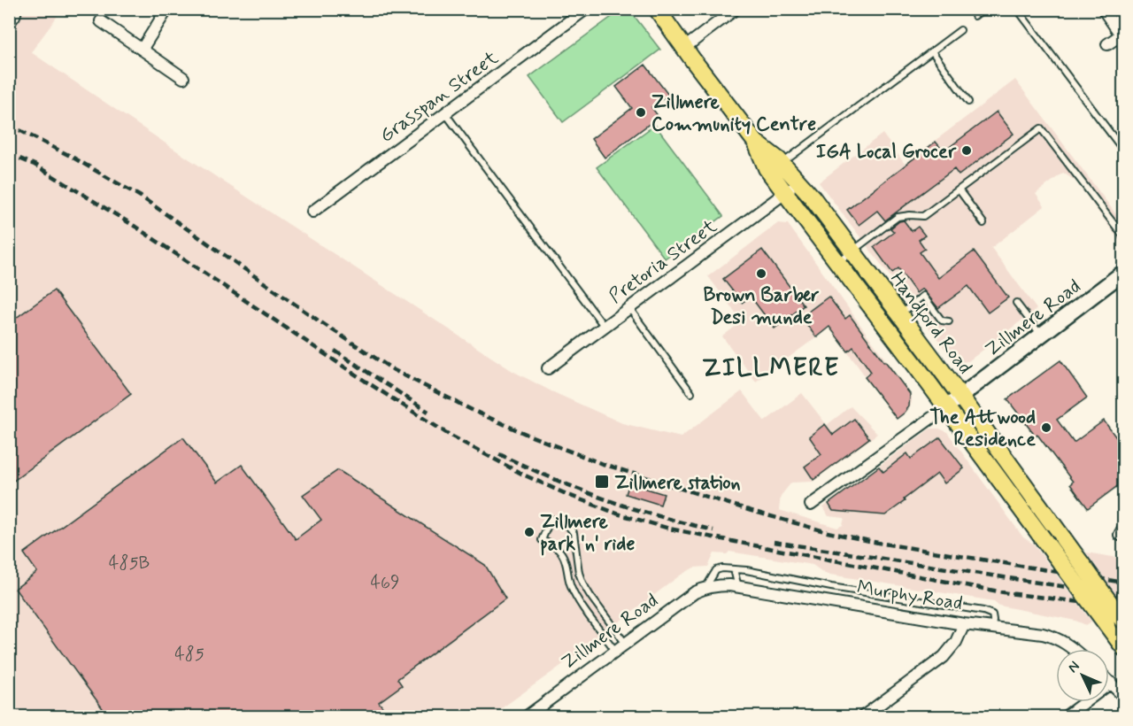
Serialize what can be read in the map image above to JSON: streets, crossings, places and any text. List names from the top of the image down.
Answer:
{
  "streets": {
    "main road": ["Zillmere Road", "Handford Road"],
    "street": ["Grasspan Street", "Pretoria Street", "Murphy Road"]
  },
  "crossings": [
    ["Pretoria Street", "Handford Road"],
    ["Zillmere Road", "Handford Road"],
    ["Zillmere Road", "Murphy Road"]
  ],
  "districts": ["ZILLMERE"],
  "places": {
    "other": [
      "Zillmere Community Centre",
      "IGA Local Grocer",
      "Brown Barber Desi munde",
      "The Attwood Residence",
      "Zillmere park 'n' ride"
    ],
    "transit": ["Zillmere station"]
  },
  "house_numbers": ["485B", "469", "485"],
  "north": "top left"
}
